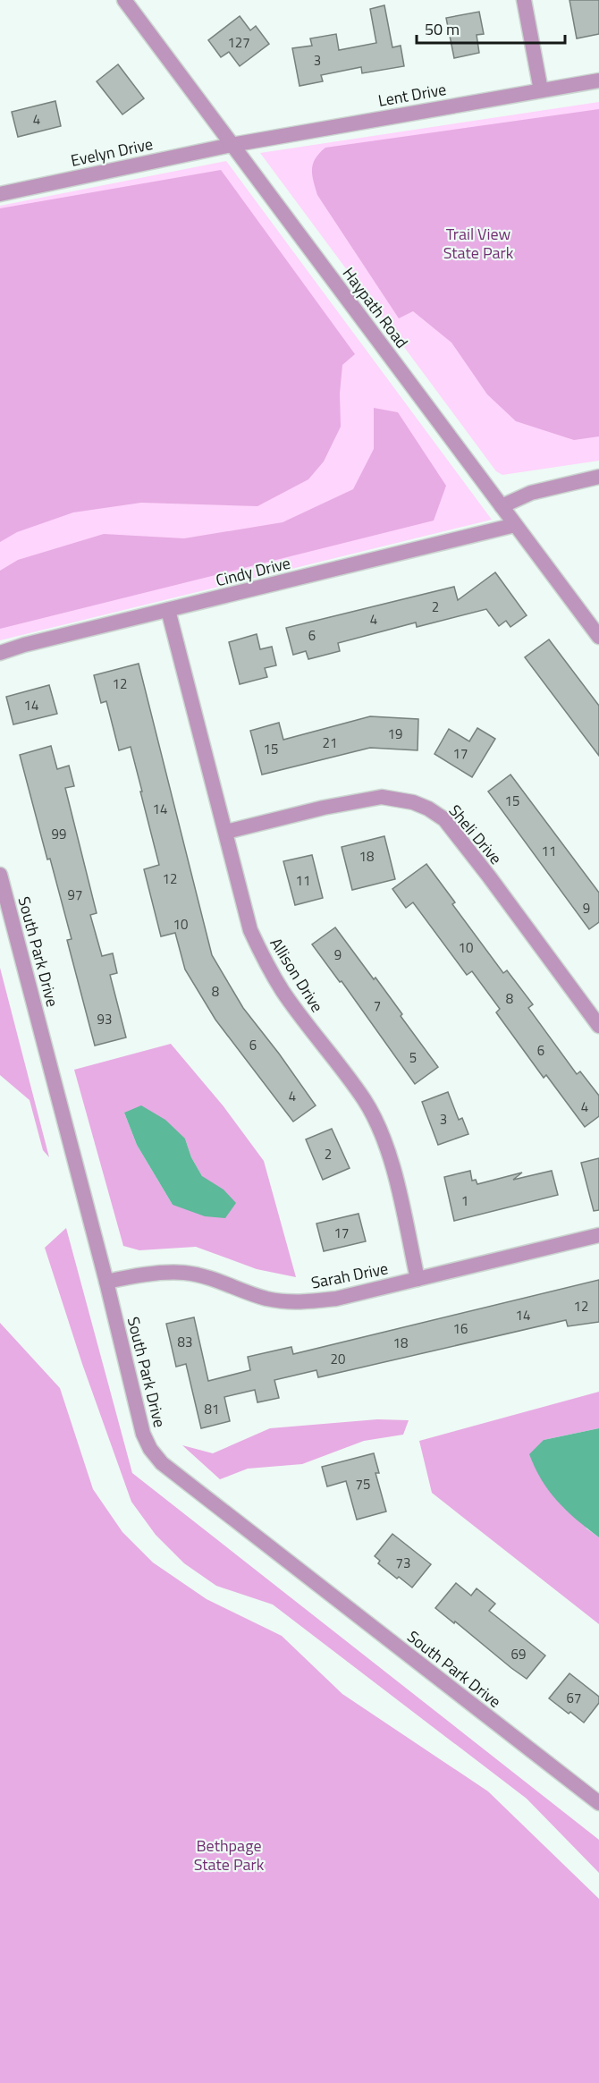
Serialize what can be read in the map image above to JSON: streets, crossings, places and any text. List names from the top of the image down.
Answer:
{
  "streets": {
    "street": [
      "Lent Drive",
      "Evelyn Drive",
      "Haypath Road",
      "Cindy Drive",
      "Sheli Drive",
      "South Park Drive",
      "Allison Drive",
      "Sarah Drive"
    ]
  },
  "crossings": [
    ["Lent Drive", "Evelyn Drive"],
    ["Lent Drive", "Haypath Road"],
    ["Evelyn Drive", "Haypath Road"],
    ["Haypath Road", "Cindy Drive"],
    ["Cindy Drive", "Allison Drive"],
    ["Sheli Drive", "Allison Drive"],
    ["South Park Drive", "Sarah Drive"],
    ["Allison Drive", "Sarah Drive"]
  ],
  "parks": ["Trail View State Park", "Bethpage State Park"],
  "house_numbers": [
    "127",
    "3",
    "4",
    "2",
    "4",
    "6",
    "12",
    "14",
    "19",
    "21",
    "15",
    "17",
    "15",
    "14",
    "99",
    "11",
    "18",
    "12",
    "11",
    "97",
    "9",
    "10",
    "10",
    "9",
    "8",
    "8",
    "7",
    "93",
    "6",
    "6",
    "5",
    "4",
    "4",
    "3",
    "2",
    "1",
    "17",
    "12",
    "14",
    "16",
    "83",
    "18",
    "20",
    "81",
    "75",
    "73",
    "69",
    "67"
  ],
  "scale_bar": "50 m"
}
